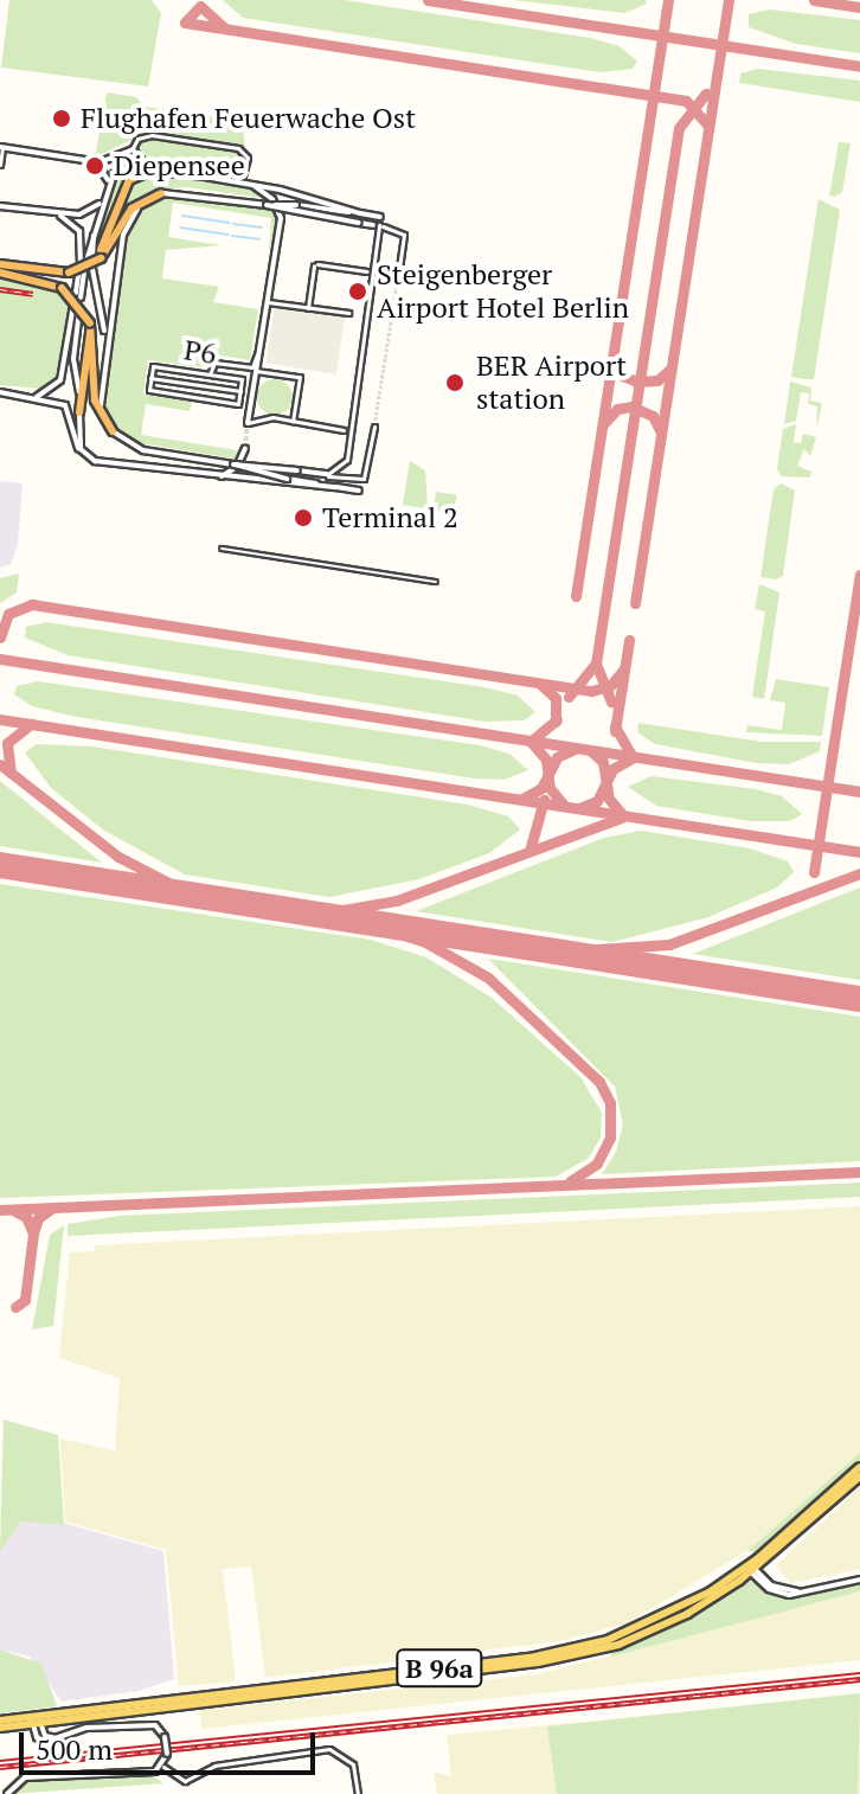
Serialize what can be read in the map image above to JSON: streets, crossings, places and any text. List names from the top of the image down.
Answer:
{
  "streets": {
    "main road": ["B 96a"],
    "street": ["P6"]
  },
  "places": [
    "Flughafen Feuerwache Ost",
    "Diepensee",
    "Steigenberger Airport Hotel Berlin",
    "BER Airport station",
    "Terminal 2"
  ],
  "scale_bar": "500 m"
}
